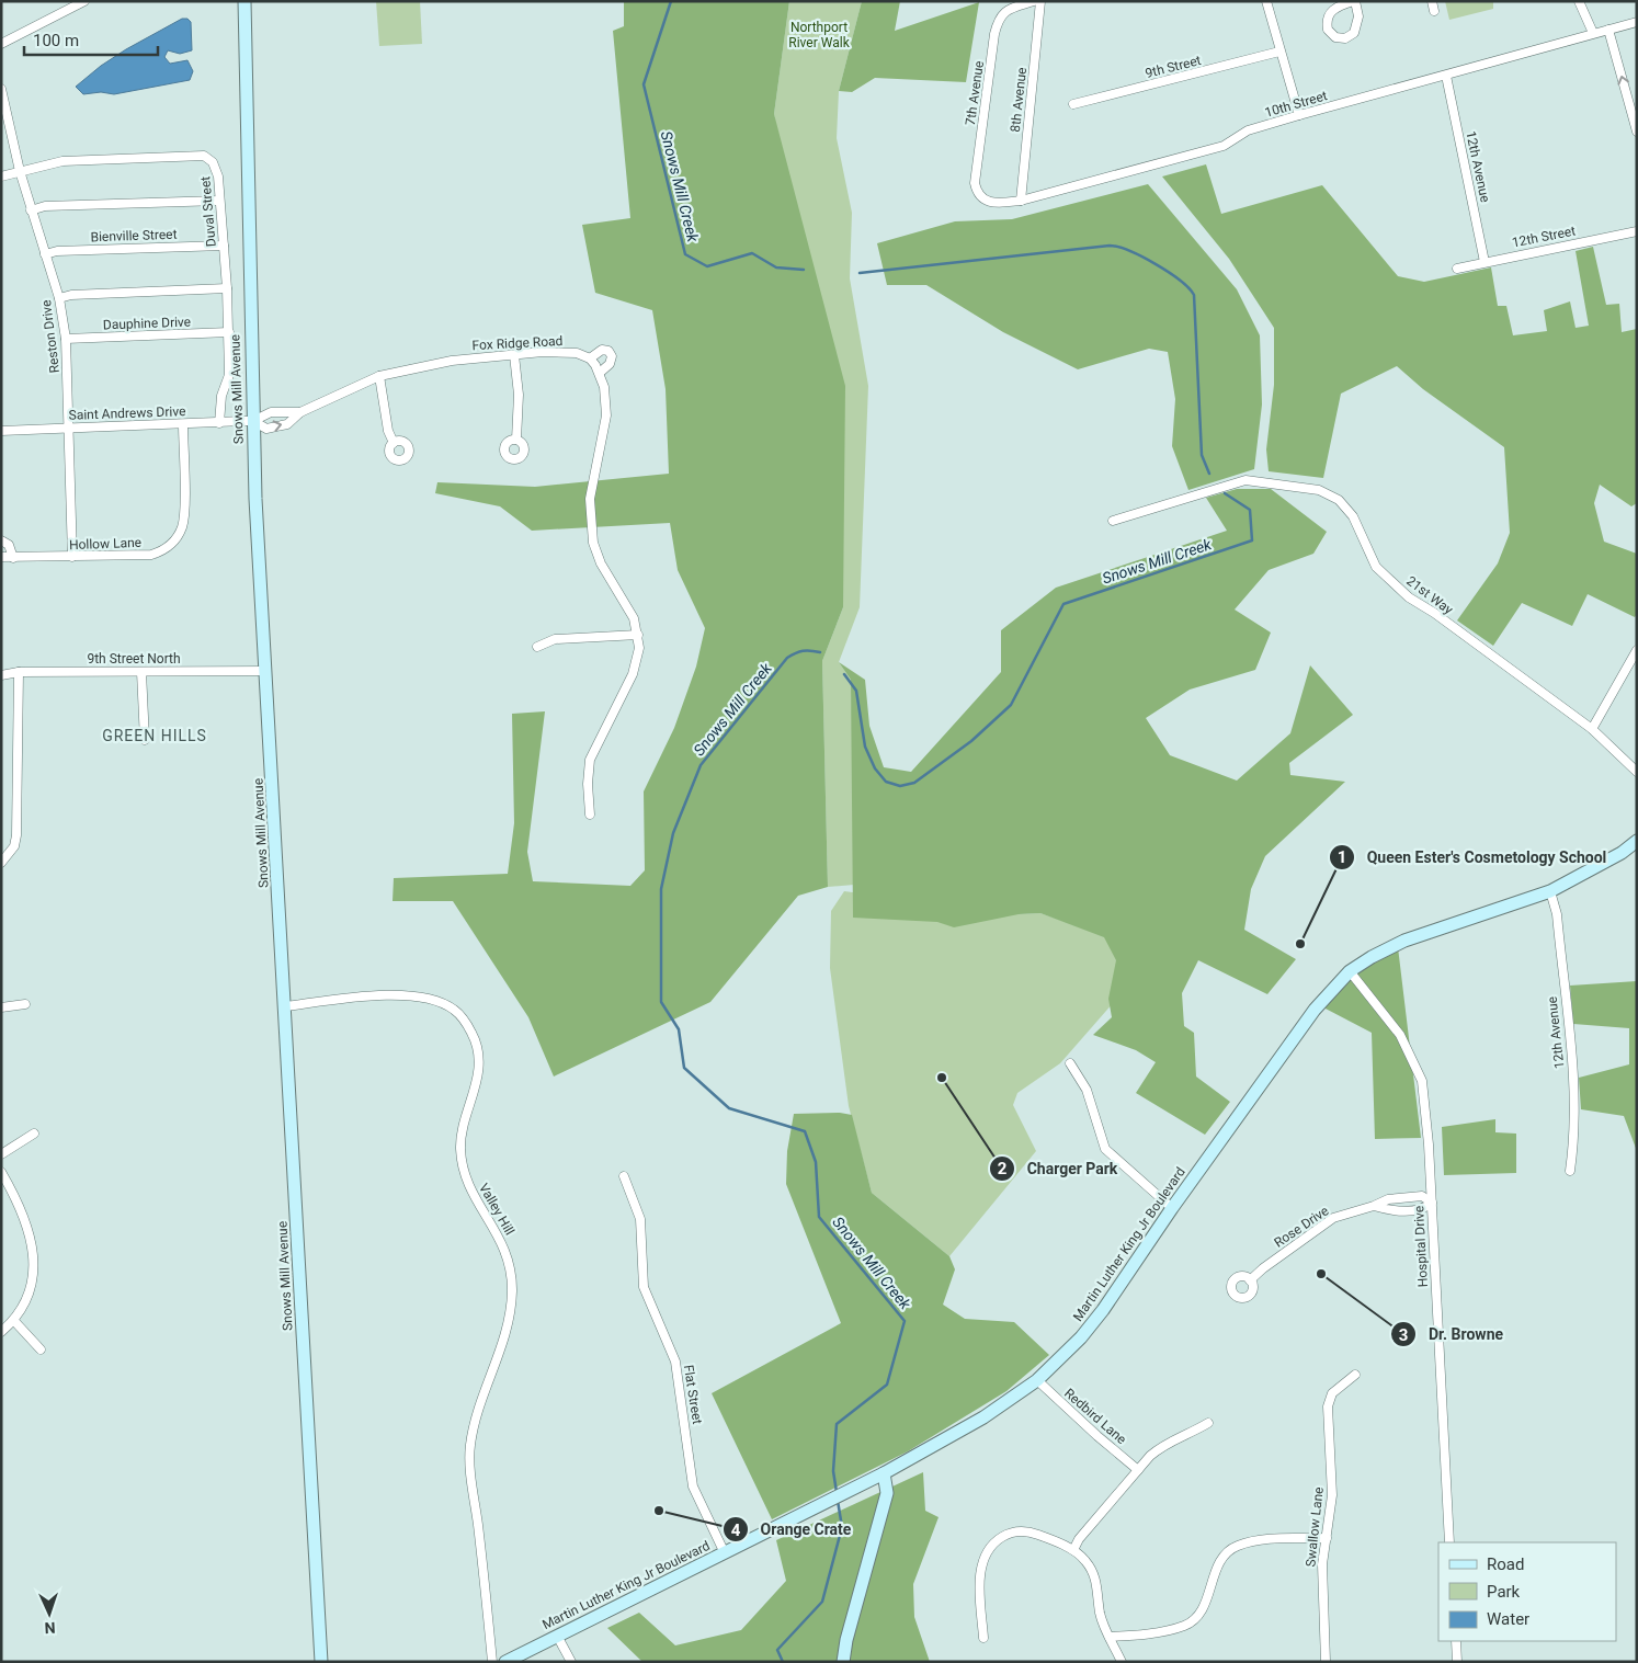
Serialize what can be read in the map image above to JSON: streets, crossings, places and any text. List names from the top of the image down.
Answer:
{
  "streets": {
    "main road": ["Snows Mill Avenue", "Martin Luther King Jr Boulevard"],
    "street": [
      "9th Street",
      "7th Avenue",
      "8th Avenue",
      "10th Street",
      "12th Avenue",
      "Duval Street",
      "Bienville Street",
      "12th Street",
      "Dauphine Drive",
      "Reston Drive",
      "Fox Ridge Road",
      "Saint Andrews Drive",
      "Hollow Lane",
      "21st Way",
      "9th Street North",
      "Valley Hill",
      "Rose Drive",
      "Hospital Drive",
      "Flat Street",
      "Redbird Lane",
      "Swallow Lane"
    ]
  },
  "crossings": [
    ["7th Avenue", "10th Street"],
    ["8th Avenue", "10th Street"],
    ["10th Street", "12th Avenue"],
    ["12th Avenue", "12th Street"],
    ["12th Avenue", "Martin Luther King Jr Boulevard"],
    ["Duval Street", "Bienville Street"],
    ["Duval Street", "Dauphine Drive"],
    ["Duval Street", "Reston Drive"],
    ["Duval Street", "Saint Andrews Drive"],
    ["Bienville Street", "Reston Drive"],
    ["Dauphine Drive", "Reston Drive"],
    ["Reston Drive", "Saint Andrews Drive"],
    ["Reston Drive", "Hollow Lane"],
    ["Fox Ridge Road", "Snows Mill Avenue"],
    ["Fox Ridge Road", "Saint Andrews Drive"],
    ["Snows Mill Avenue", "Saint Andrews Drive"],
    ["Snows Mill Avenue", "9th Street North"],
    ["Snows Mill Avenue", "Valley Hill"],
    ["Saint Andrews Drive", "Hollow Lane"],
    ["Rose Drive", "Hospital Drive"],
    ["Martin Luther King Jr Boulevard", "Hospital Drive"],
    ["Martin Luther King Jr Boulevard", "Flat Street"],
    ["Martin Luther King Jr Boulevard", "Redbird Lane"]
  ],
  "districts": ["GREEN HILLS"],
  "water": ["Snows Mill Creek"],
  "parks": ["Northport River Walk"],
  "places": [
    "Queen Ester's Cosmetology School",
    "Charger Park",
    "Dr. Browne",
    "Orange Crate"
  ],
  "legend": ["Road", "Park", "Water"],
  "scale_bar": "100 m",
  "north": "bottom"
}
